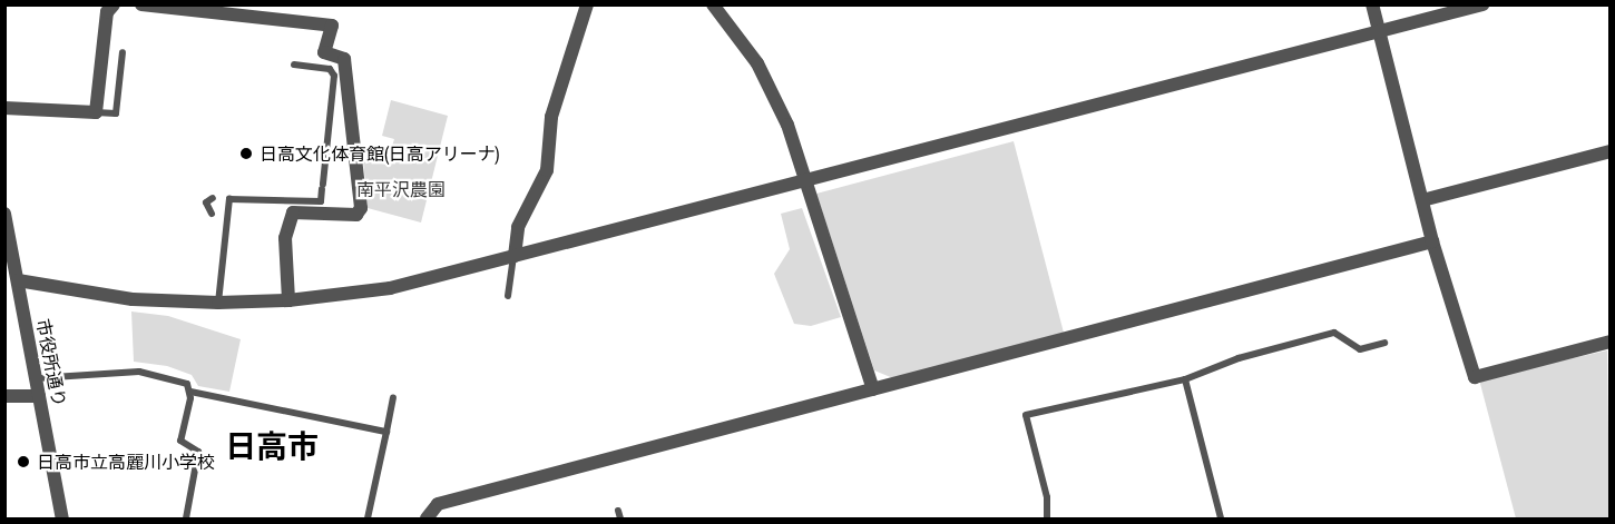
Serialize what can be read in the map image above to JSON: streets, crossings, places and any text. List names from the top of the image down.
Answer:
{
  "streets": {
    "street": ["市役所通り"]
  },
  "districts": ["日高市"],
  "parks": ["南平沢農園"],
  "places": ["日高文化体育館(日高アリーナ)", "日高市立高麗川小学校"]
}
